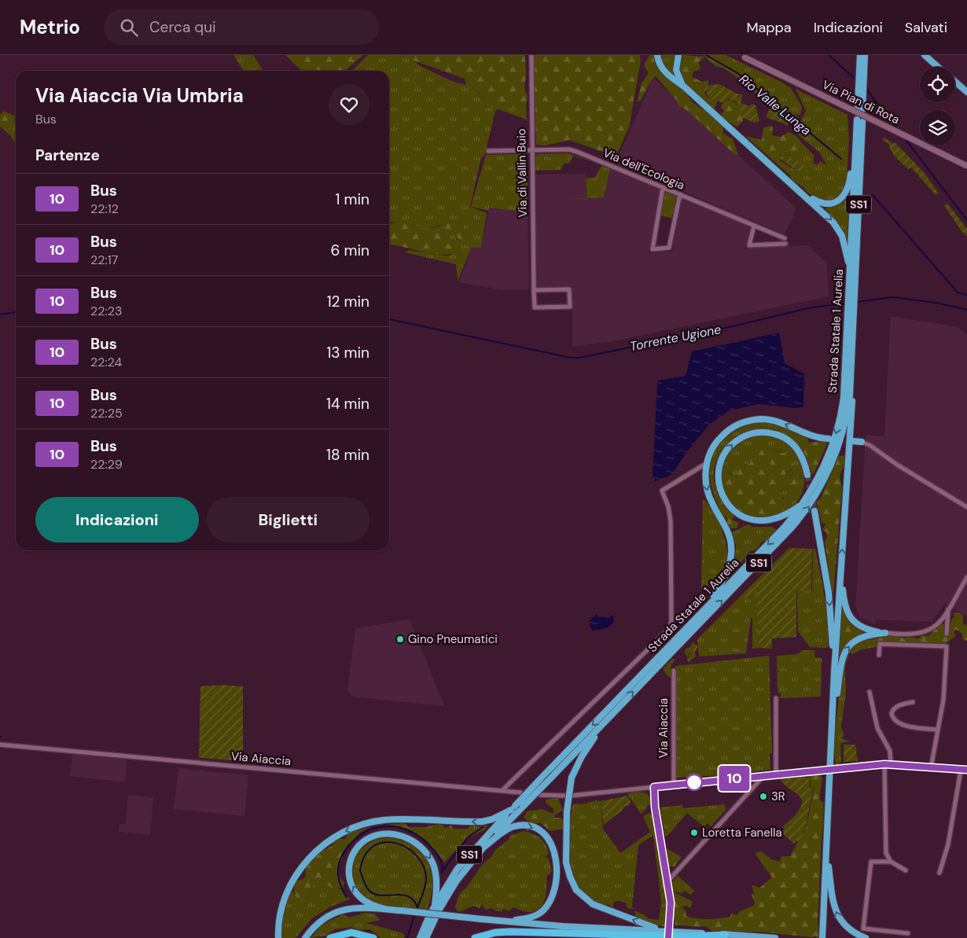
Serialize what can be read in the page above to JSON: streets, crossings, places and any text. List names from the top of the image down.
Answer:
{
  "streets": {
    "highway": ["SS1", "Strada Statale 1 Aurelia"],
    "main road": ["Via Pian di Rota"],
    "street": ["Via dell'Ecologia", "Via di Vallin Buio", "Via Aiaccia"]
  },
  "crossings": [
    ["Via dell'Ecologia", "Via di Vallin Buio"]
  ],
  "water": ["Rio Valle Lunga", "Torrente Ugione"],
  "places": ["Gino Pneumatici", "3R", "Loretta Fanella"],
  "lines": ["bus line 10"],
  "page": {
    "header": "Metrio",
    "search": "Cerca qui",
    "nav": ["Mappa", "Indicazioni", "Salvati"],
    "on_map": "10",
    "heading": [
      ["Via Aiaccia Via Umbria", "Bus"],
      "Partenze"
    ],
    "list": [
      {
        "mark": "10",
        "name": "Bus",
        "note": "22:12",
        "value": "1 min"
      },
      {
        "mark": "10",
        "name": "Bus",
        "note": "22:17",
        "value": "6 min"
      },
      {
        "mark": "10",
        "name": "Bus",
        "note": "22:23",
        "value": "12 min"
      },
      {
        "mark": "10",
        "name": "Bus",
        "note": "22:24",
        "value": "13 min"
      },
      {
        "mark": "10",
        "name": "Bus",
        "note": "22:25",
        "value": "14 min"
      },
      {
        "mark": "10",
        "name": "Bus",
        "note": "22:29",
        "value": "18 min"
      }
    ],
    "buttons": ["Indicazioni", "Biglietti"]
  }
}
